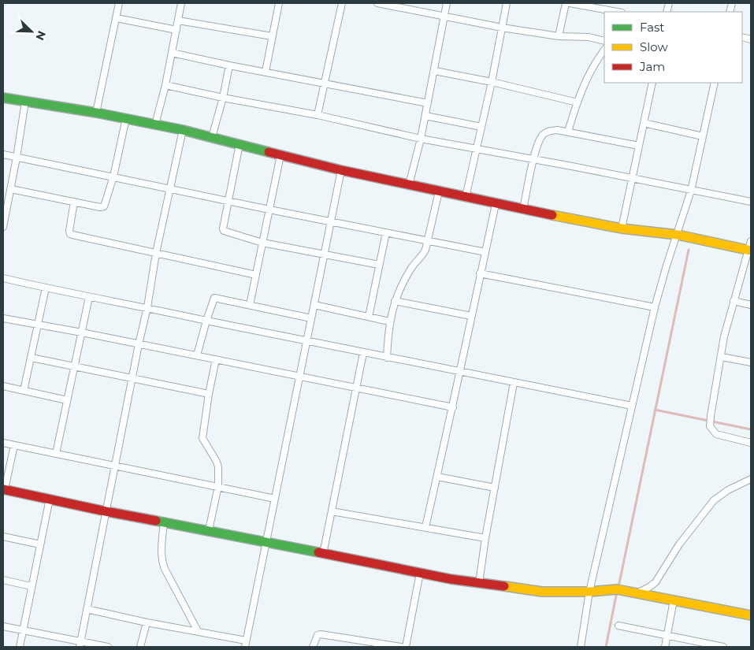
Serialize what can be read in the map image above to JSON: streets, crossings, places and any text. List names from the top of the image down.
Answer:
{
  "legend": ["Fast", "Slow", "Jam"],
  "north": "bottom right"
}
